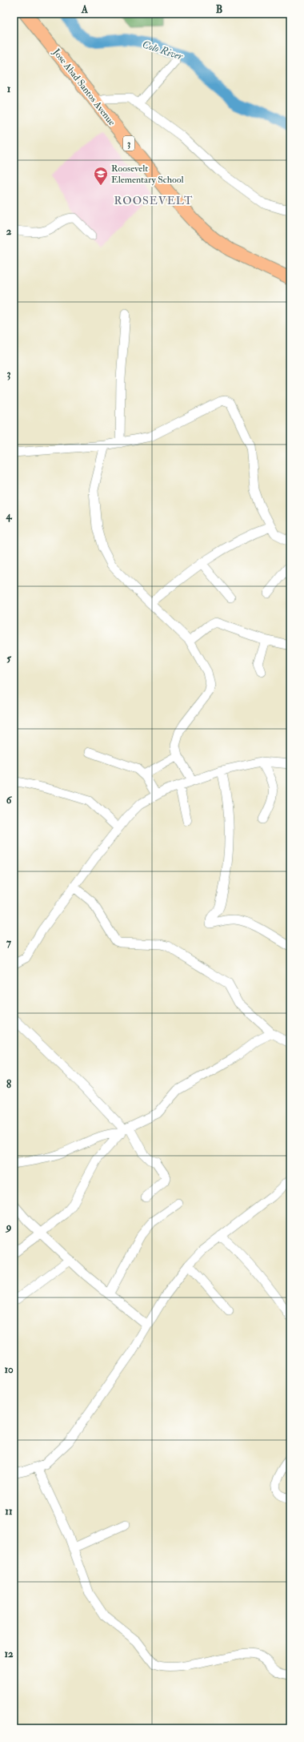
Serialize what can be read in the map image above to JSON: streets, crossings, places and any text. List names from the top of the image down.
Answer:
{
  "streets": {
    "highway": ["Jose Abad Santos Avenue", "3"]
  },
  "districts": ["ROOSEVELT"],
  "water": ["Colo River"],
  "places": {
    "school or university": ["Roosevelt Elementary School"]
  },
  "grid": {
    "columns": ["A", "B"],
    "rows": [
      "1",
      "2",
      "3",
      "4",
      "5",
      "6",
      "7",
      "8",
      "9",
      "10",
      "11",
      "12"
    ]
  }
}
